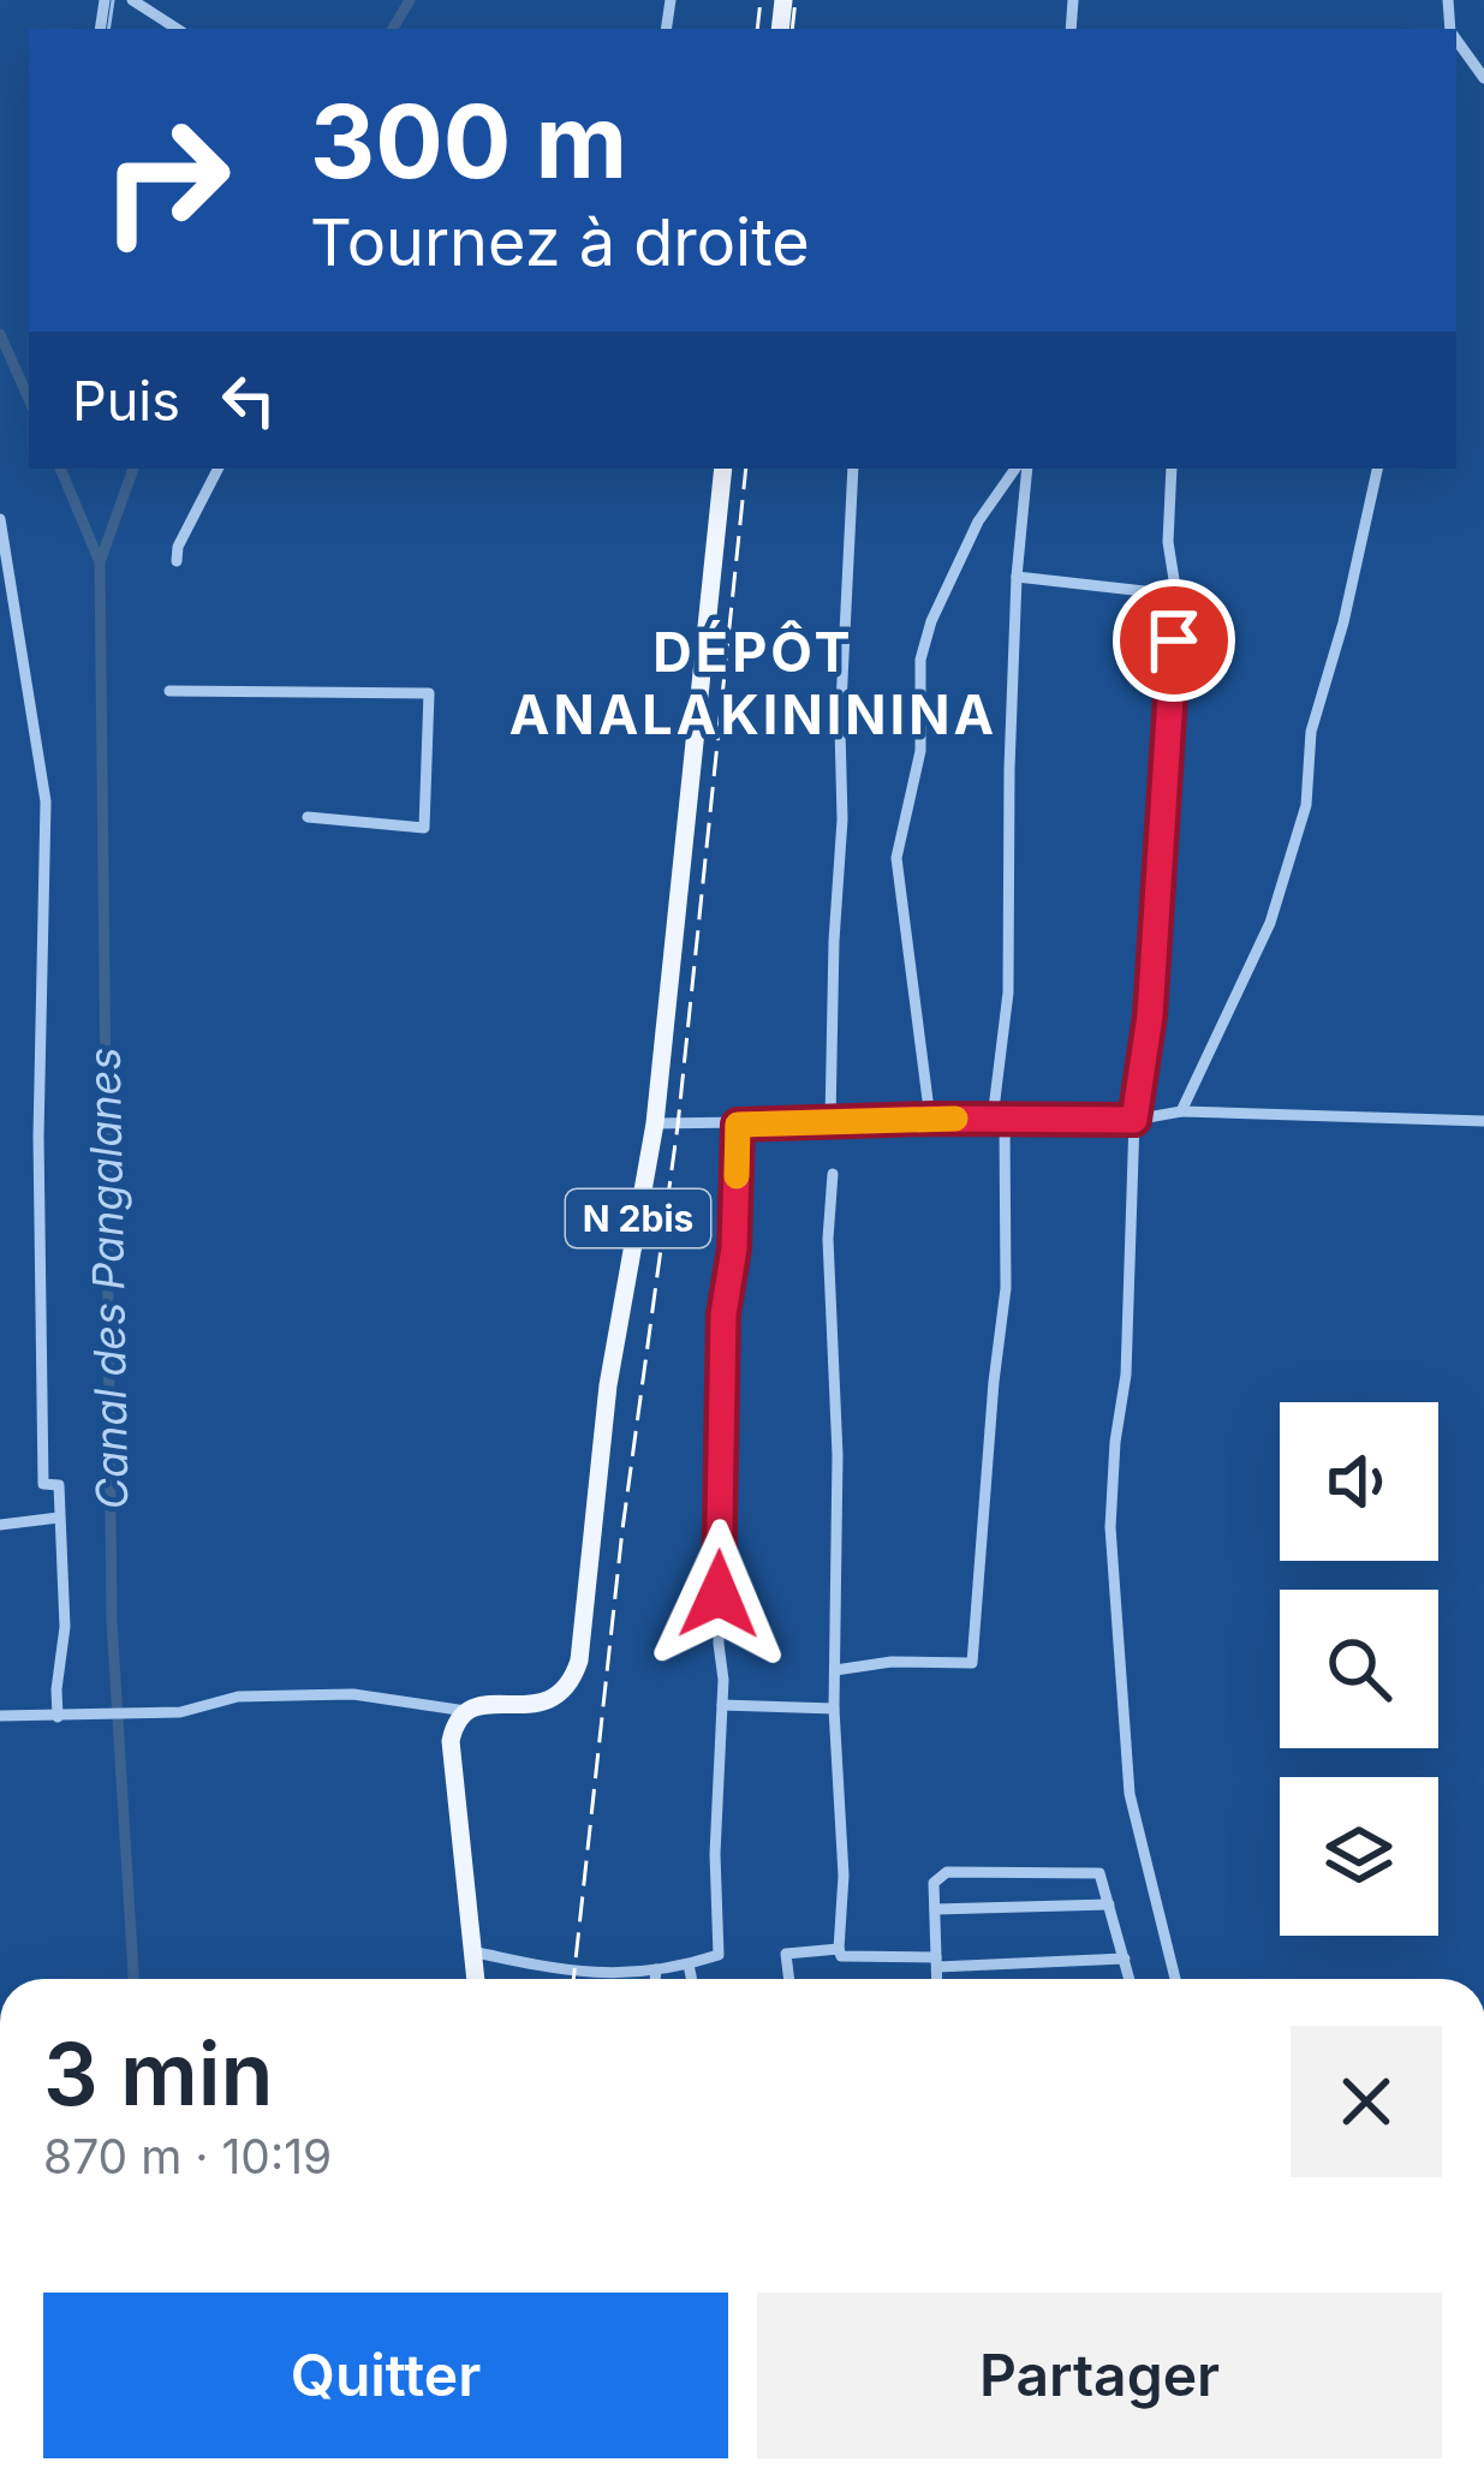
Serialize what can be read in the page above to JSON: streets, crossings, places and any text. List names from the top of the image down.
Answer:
{
  "streets": {
    "main road": ["N 2bis"]
  },
  "districts": ["DÉPÔT ANALAKINININA"],
  "water": ["Canal des Pangalanes"],
  "page": {
    "turn": ["300 m", "Tournez à droite"],
    "then": "Puis",
    "heading": ["3 min", "870 m · 10:19"],
    "buttons": ["Quitter", "Partager"]
  }
}
